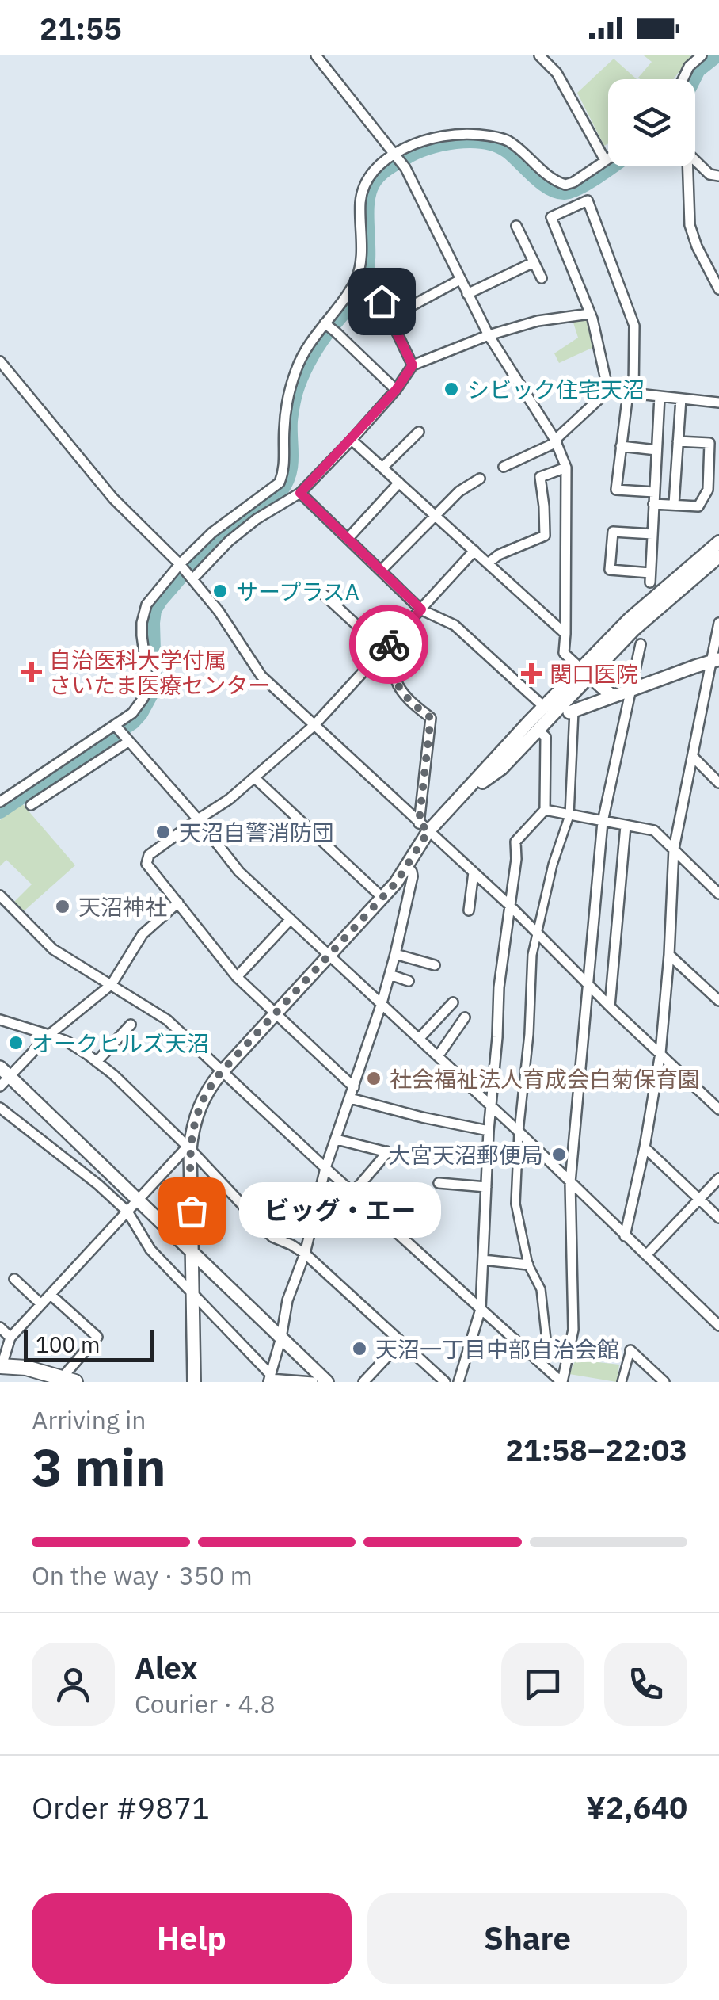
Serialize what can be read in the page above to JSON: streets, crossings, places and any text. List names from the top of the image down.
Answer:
{
  "places": {
    "other": [
      "シビック住宅天沼",
      "サープラスA",
      "天沼自警消防団",
      "天沼神社",
      "オークヒルズ天沼",
      "社会福祉法人育成会白菊保育園",
      "大宮天沼郵便局",
      "ビッグ・エー",
      "天沼一丁目中部自治会館"
    ],
    "health": ["自治医科大学付属 さいたま医療センター", "関口医院"]
  },
  "scale_bar": "100 m",
  "page": {
    "status": "21:55",
    "bubble": "ビッグ・エー",
    "scale": "100 m",
    "heading": ["3 min", "Arriving in", "21:58–22:03"],
    "panel": [
      "Alex",
      "Courier · 4.8",
      "Order #9871",
      "¥2,640"
    ],
    "bar": "On the way · 350 m",
    "buttons": ["Help", "Share"]
  }
}
